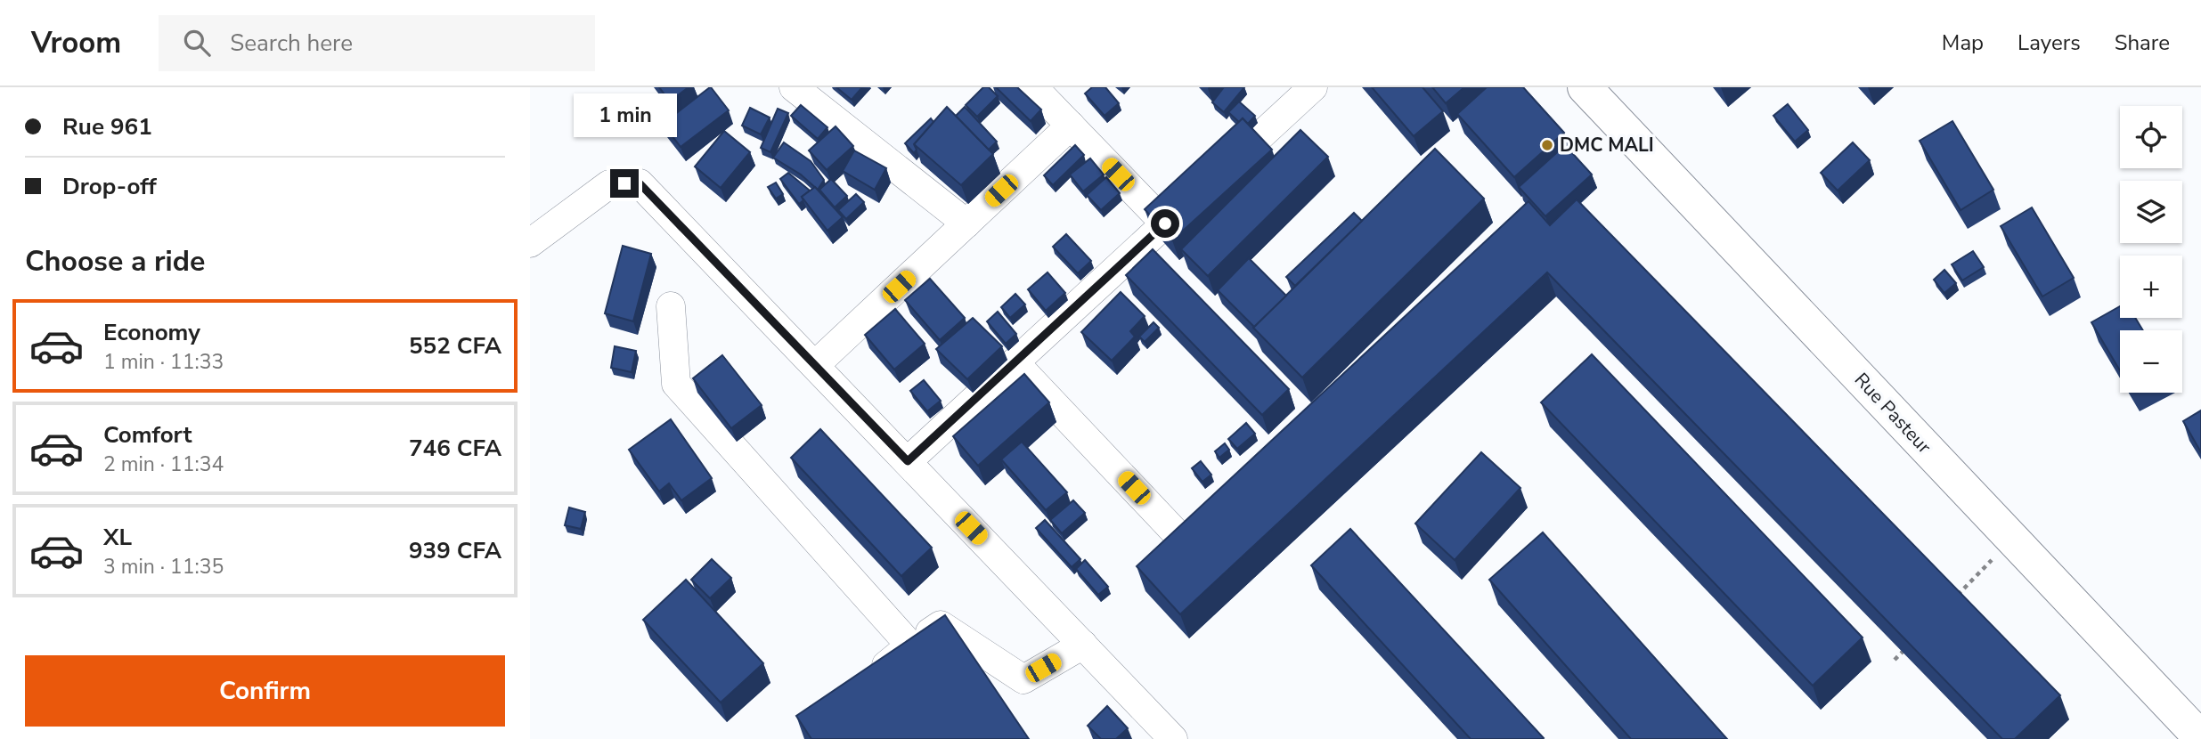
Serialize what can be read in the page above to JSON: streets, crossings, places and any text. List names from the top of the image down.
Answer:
{
  "streets": {
    "main road": ["Rue Pasteur"]
  },
  "places": ["DMC MALI"],
  "page": {
    "header": "Vroom",
    "search": "Search here",
    "nav": ["Map", "Layers", "Share"],
    "banner": ["Rue 961", "Drop-off"],
    "bubble": "1 min",
    "map_buttons": ["+", "−"],
    "heading": "Choose a ride",
    "list": [
      {
        "name": "Economy",
        "note": "1 min · 11:33",
        "value": "552 CFA"
      },
      {
        "name": "Comfort",
        "note": "2 min · 11:34",
        "value": "746 CFA"
      },
      {
        "name": "XL",
        "note": "3 min · 11:35",
        "value": "939 CFA"
      }
    ],
    "buttons": "Confirm"
  }
}
